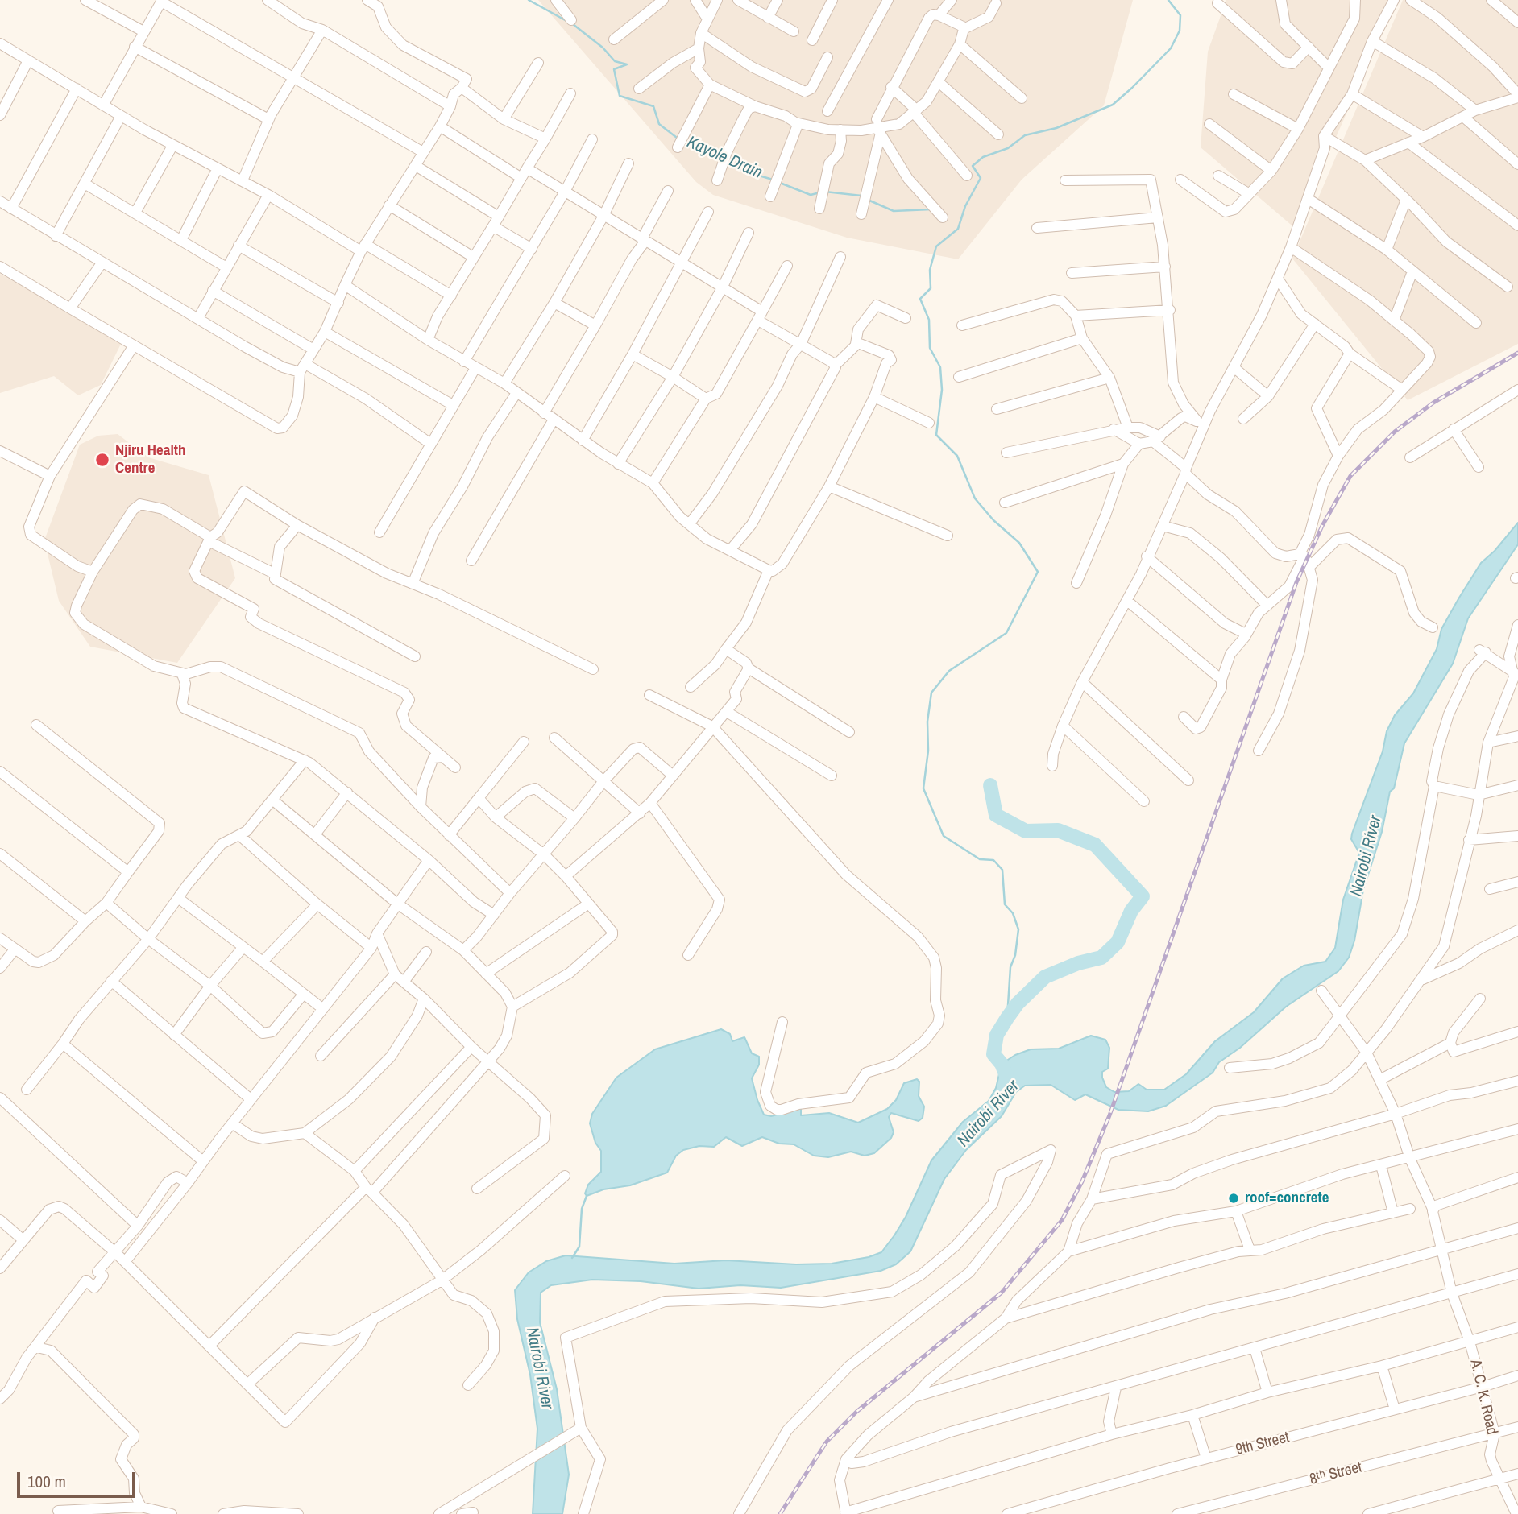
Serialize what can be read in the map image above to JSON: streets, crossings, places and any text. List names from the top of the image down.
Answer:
{
  "streets": {
    "street": ["A. C. K. Road", "9th Street", "8ᵗʰ Street"]
  },
  "crossings": [
    ["A. C. K. Road", "9th Street"],
    ["A. C. K. Road", "8ᵗʰ Street"]
  ],
  "water": ["Kayole Drain", "Nairobi River"],
  "places": ["Njiru Health Centre", "roof=concrete"],
  "scale_bar": "100 m"
}
